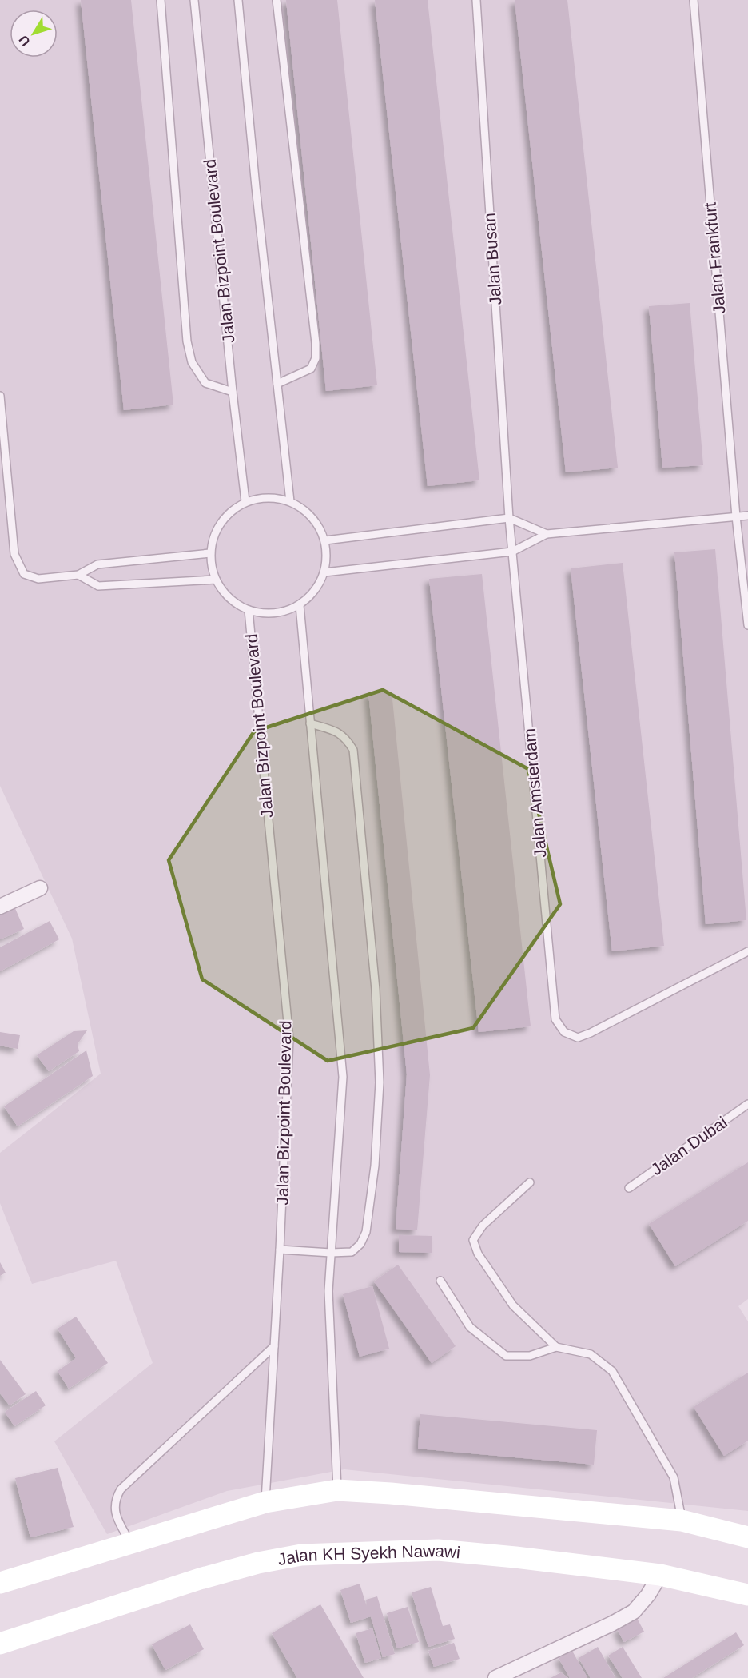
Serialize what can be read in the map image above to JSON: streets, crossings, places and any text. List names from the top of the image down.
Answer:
{
  "streets": {
    "main road": ["Jalan KH Syekh Nawawi"],
    "lane": [
      "Jalan Bizpoint Boulevard",
      "Jalan Frankfurt",
      "Jalan Busan",
      "Jalan Amsterdam",
      "Jalan Dubai"
    ]
  },
  "crossings": [
    ["Jalan Busan", "Jalan Amsterdam"]
  ],
  "north": "bottom left"
}
